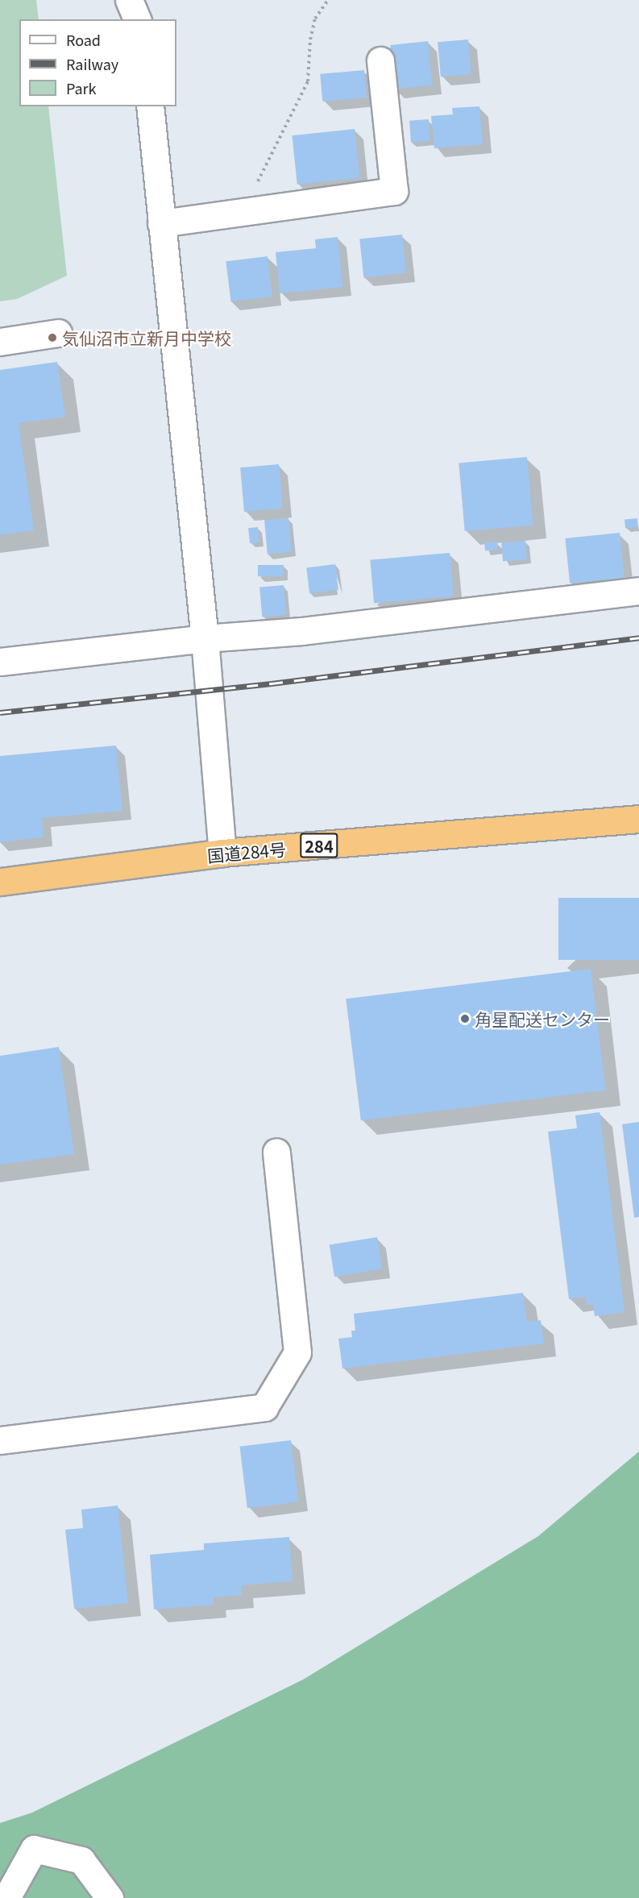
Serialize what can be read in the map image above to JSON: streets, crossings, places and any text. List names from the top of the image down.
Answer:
{
  "streets": {
    "highway": ["284", "国道284号"]
  },
  "places": ["気仙沼市立新月中学校", "角星配送センター"],
  "legend": ["Road", "Railway", "Park"]
}
